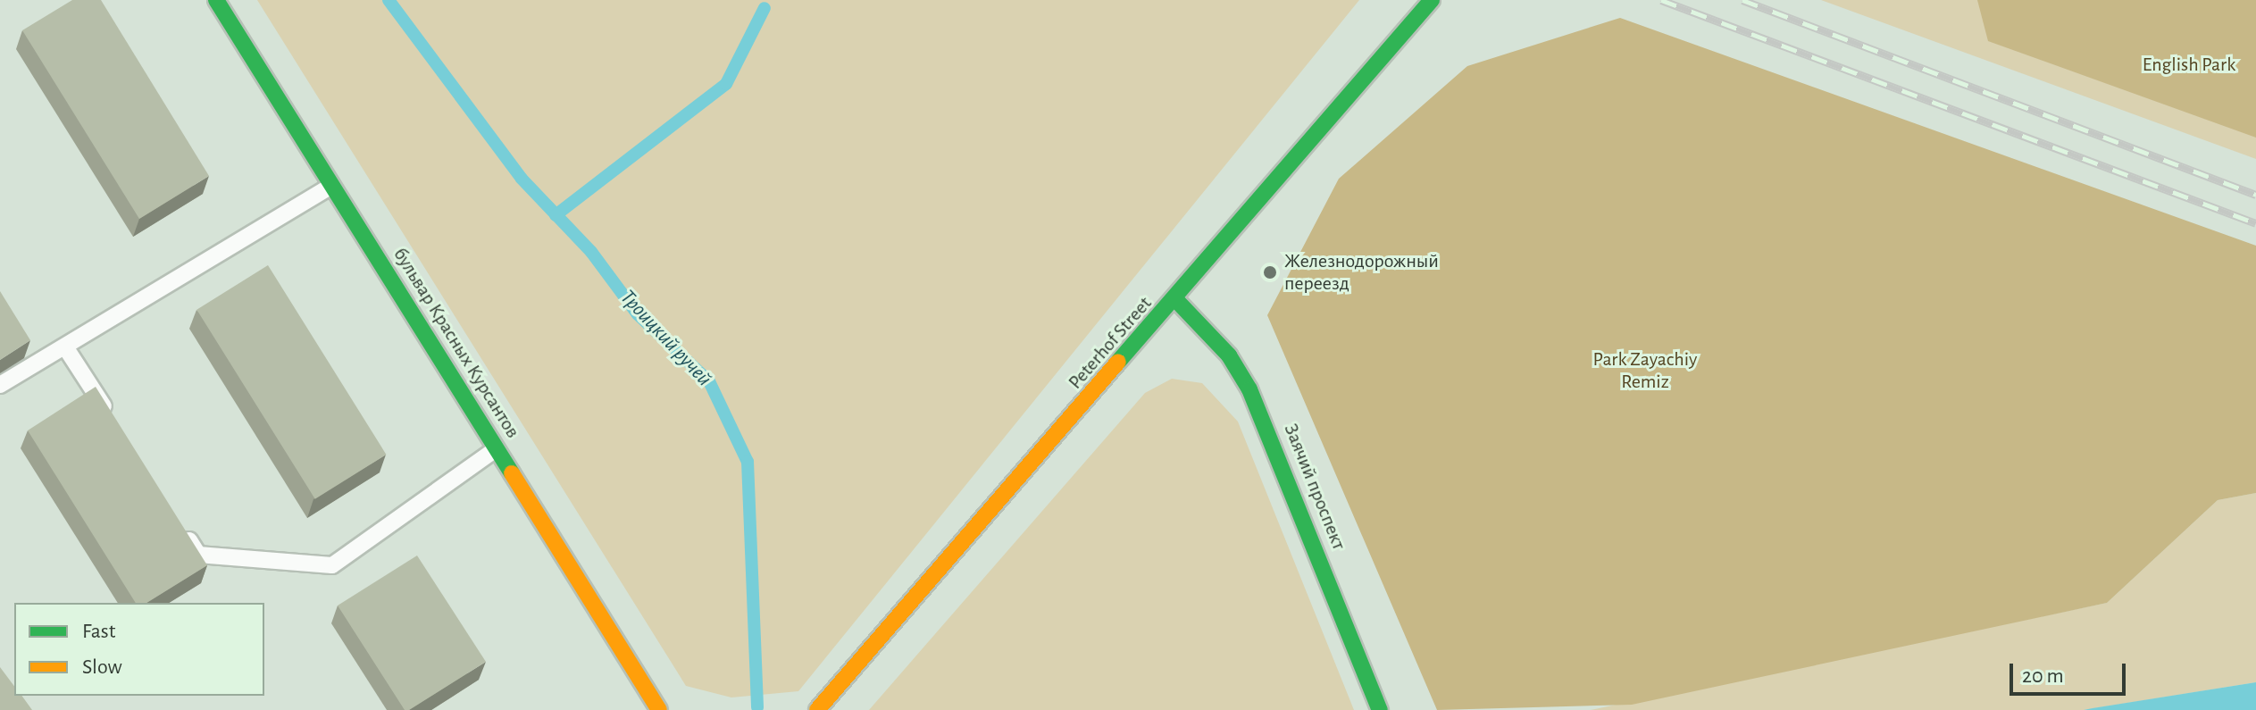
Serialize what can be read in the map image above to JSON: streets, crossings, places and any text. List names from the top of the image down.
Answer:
{
  "streets": {
    "main road": ["бульвар Красных Курсантов", "Peterhof Street", "Заячий проспект"]
  },
  "crossings": [
    ["Peterhof Street", "Заячий проспект"]
  ],
  "water": ["Троицкий ручей"],
  "parks": ["English Park", "Park Zayachiy Remiz"],
  "places": ["Железнодорожный переезд"],
  "legend": ["Fast", "Slow"],
  "scale_bar": "20 m"
}
